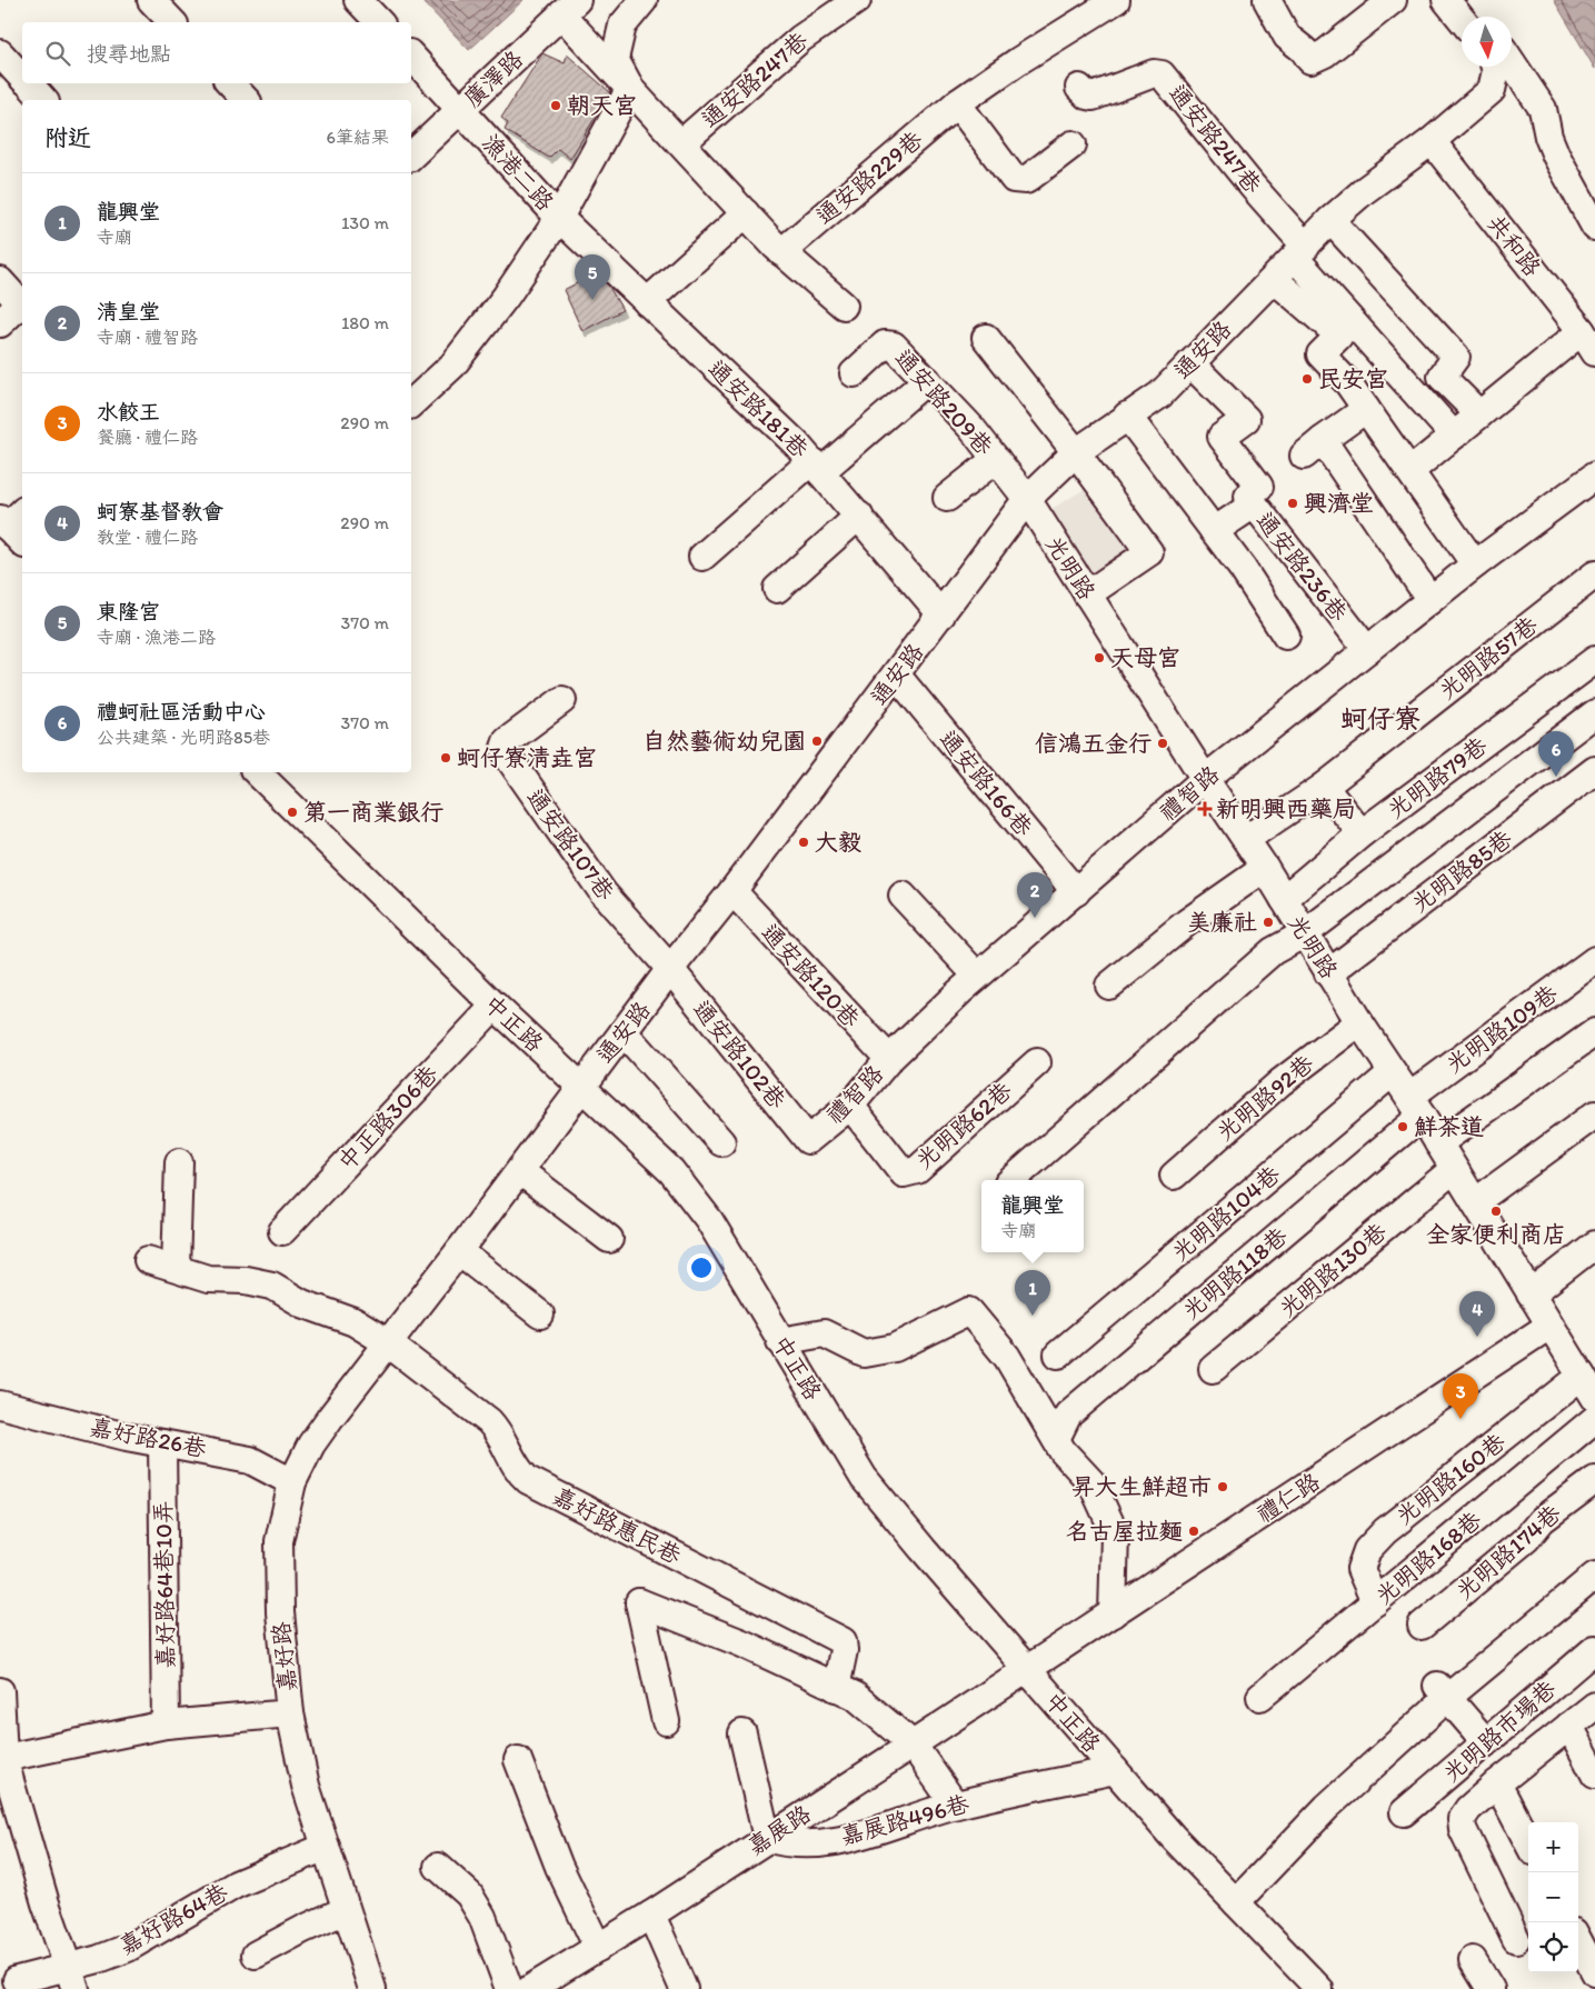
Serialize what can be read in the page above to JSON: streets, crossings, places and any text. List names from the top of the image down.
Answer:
{
  "streets": {
    "street": [
      "廣澤路",
      "通安路247巷",
      "漁港二路",
      "通安路229巷",
      "共和路",
      "通安路",
      "通安路209巷",
      "通安路181巷",
      "通安路236巷",
      "光明路",
      "光明路57巷",
      "光明路79巷",
      "通安路166巷",
      "禮智路",
      "通安路107巷",
      "光明路85巷",
      "通安路120巷",
      "中正路",
      "光明路109巷",
      "通安路102巷",
      "光明路92巷",
      "中正路306巷",
      "光明路62巷",
      "光明路104巷",
      "光明路130巷",
      "光明路118巷",
      "嘉好路26巷",
      "光明路160巷",
      "禮仁路",
      "嘉好路惠民巷",
      "光明路174巷",
      "光明路168巷",
      "嘉好路64巷10弄",
      "嘉好路",
      "光明路市場巷",
      "嘉展路496巷",
      "嘉展路",
      "嘉好路64巷"
    ]
  },
  "crossings": [
    ["廣澤路", "漁港二路"],
    ["通安路247巷", "通安路"],
    ["漁港二路", "通安路181巷"],
    ["共和路", "通安路"],
    ["通安路", "通安路209巷"],
    ["通安路", "通安路181巷"],
    ["通安路", "通安路236巷"],
    ["通安路", "光明路"],
    ["通安路", "通安路166巷"],
    ["通安路", "通安路107巷"],
    ["通安路", "通安路120巷"],
    ["通安路", "中正路"],
    ["通安路", "通安路102巷"],
    ["通安路", "嘉好路惠民巷"],
    ["通安路", "嘉好路"],
    ["通安路209巷", "光明路"],
    ["通安路236巷", "禮智路"],
    ["光明路", "光明路57巷"],
    ["光明路", "光明路79巷"],
    ["光明路", "禮智路"],
    ["光明路", "光明路85巷"],
    ["光明路", "光明路109巷"],
    ["光明路", "光明路92巷"],
    ["光明路", "光明路104巷"],
    ["光明路", "光明路130巷"],
    ["光明路", "光明路118巷"],
    ["光明路", "光明路160巷"],
    ["光明路", "禮仁路"],
    ["通安路166巷", "禮智路"],
    ["禮智路", "通安路120巷"],
    ["禮智路", "通安路102巷"],
    ["禮智路", "光明路62巷"],
    ["通安路107巷", "通安路102巷"],
    ["中正路", "中正路306巷"],
    ["中正路", "禮仁路"],
    ["中正路", "嘉展路496巷"],
    ["中正路", "嘉展路"],
    ["光明路109巷", "光明路118巷"],
    ["嘉好路26巷", "嘉好路64巷10弄"],
    ["嘉好路26巷", "嘉好路"],
    ["光明路160巷", "光明路168巷"],
    ["禮仁路", "嘉展路"],
    ["嘉好路惠民巷", "嘉好路"],
    ["嘉好路", "嘉好路64巷"],
    ["嘉展路496巷", "嘉展路"]
  ],
  "districts": ["蚵仔寮"],
  "places": {
    "other": [
      "朝天宮",
      "民安宮",
      "興濟堂",
      "天母宮",
      "自然藝術幼兒園",
      "信鴻五金行",
      "蚵仔寮清垚宮",
      "第一商業銀行",
      "大毅",
      "美廉社",
      "鮮茶道",
      "全家便利商店",
      "昇大生鮮超市",
      "名古屋拉麵"
    ],
    "health": ["新明興西藥局"]
  },
  "north": "bottom",
  "page": {
    "search": "搜尋地點",
    "heading": ["附近", "6筆結果"],
    "list": [
      {
        "mark": "1",
        "name": "龍興堂",
        "note": "寺廟",
        "value": "130 m"
      },
      {
        "mark": "2",
        "name": "清皇堂",
        "note": "寺廟 · 禮智路",
        "value": "180 m"
      },
      {
        "mark": "3",
        "name": "水餃王",
        "note": "餐廳 · 禮仁路",
        "value": "290 m"
      },
      {
        "mark": "4",
        "name": "蚵寮基督教會",
        "note": "教堂 · 禮仁路",
        "value": "290 m"
      },
      {
        "mark": "5",
        "name": "東隆宮",
        "note": "寺廟 · 漁港二路",
        "value": "370 m"
      },
      {
        "mark": "6",
        "name": "禮蚵社區活動中心",
        "note": "公共建築 · 光明路85巷",
        "value": "370 m"
      }
    ],
    "pins": [
      "5",
      "6",
      "2",
      "1",
      "4",
      "3"
    ],
    "popup": ["龍興堂", "寺廟"],
    "map_buttons": ["+", "−"]
  }
}
